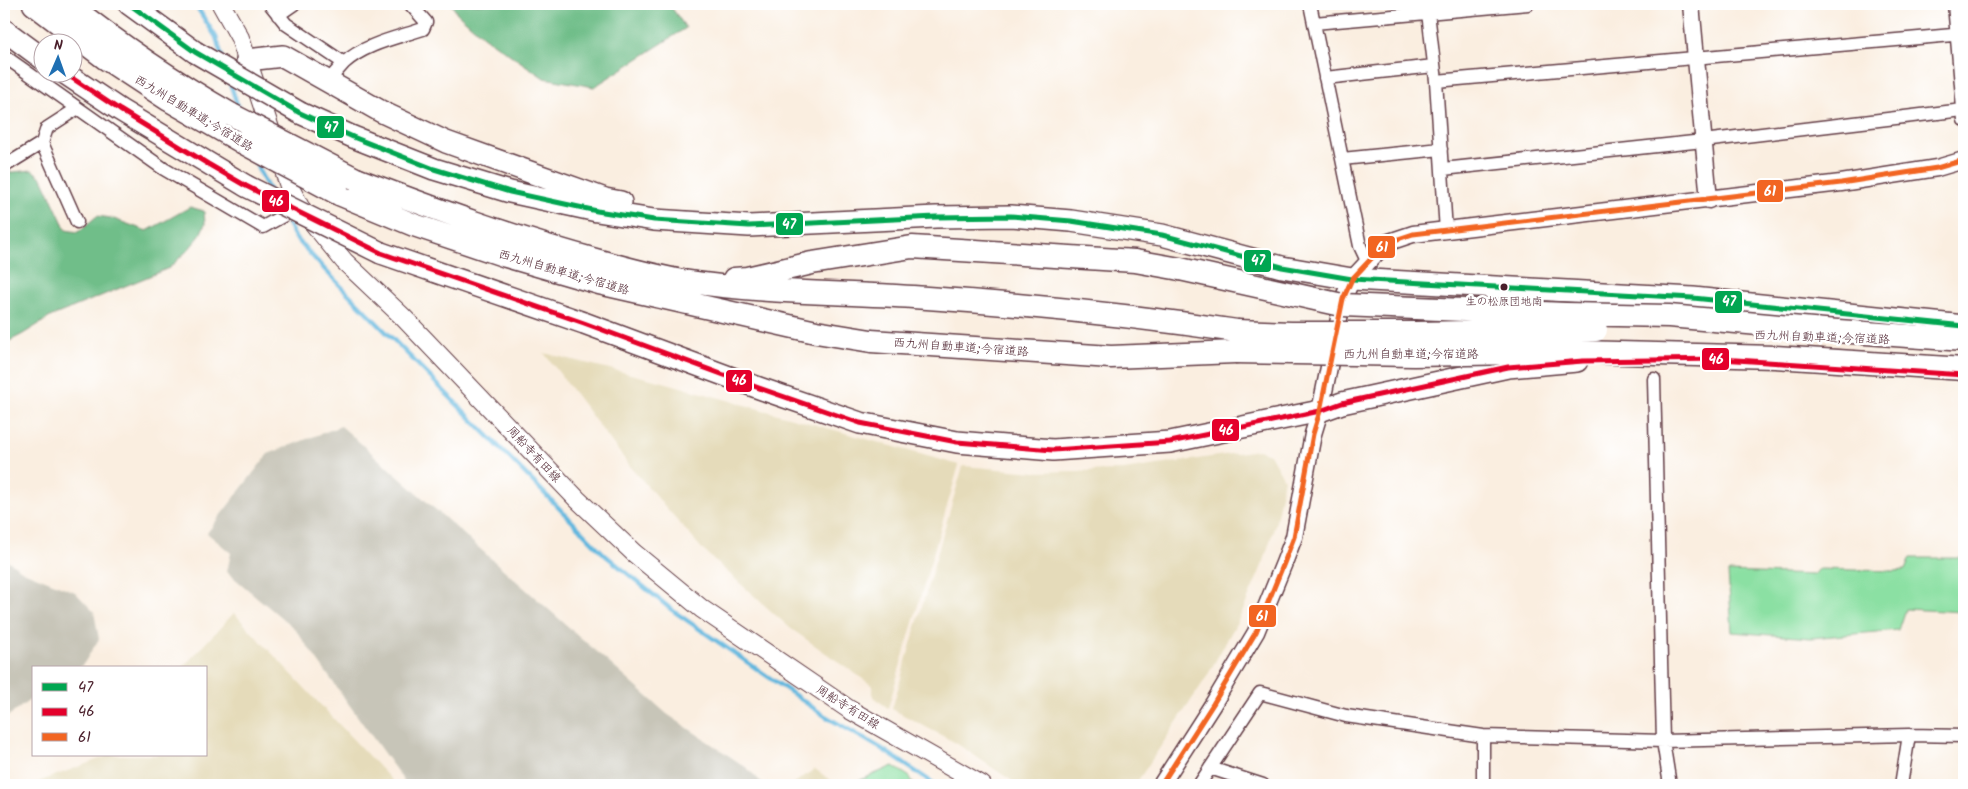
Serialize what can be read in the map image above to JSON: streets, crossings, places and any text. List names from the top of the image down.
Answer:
{
  "streets": {
    "highway": ["西九州自動車道;今宿道路"],
    "main road": ["周船寺有田線"]
  },
  "places": ["生の松原団地南"],
  "lines": ["transit line 47", "transit line 46", "transit line 61"],
  "legend": ["47", "46", "61"],
  "north": "top"
}
